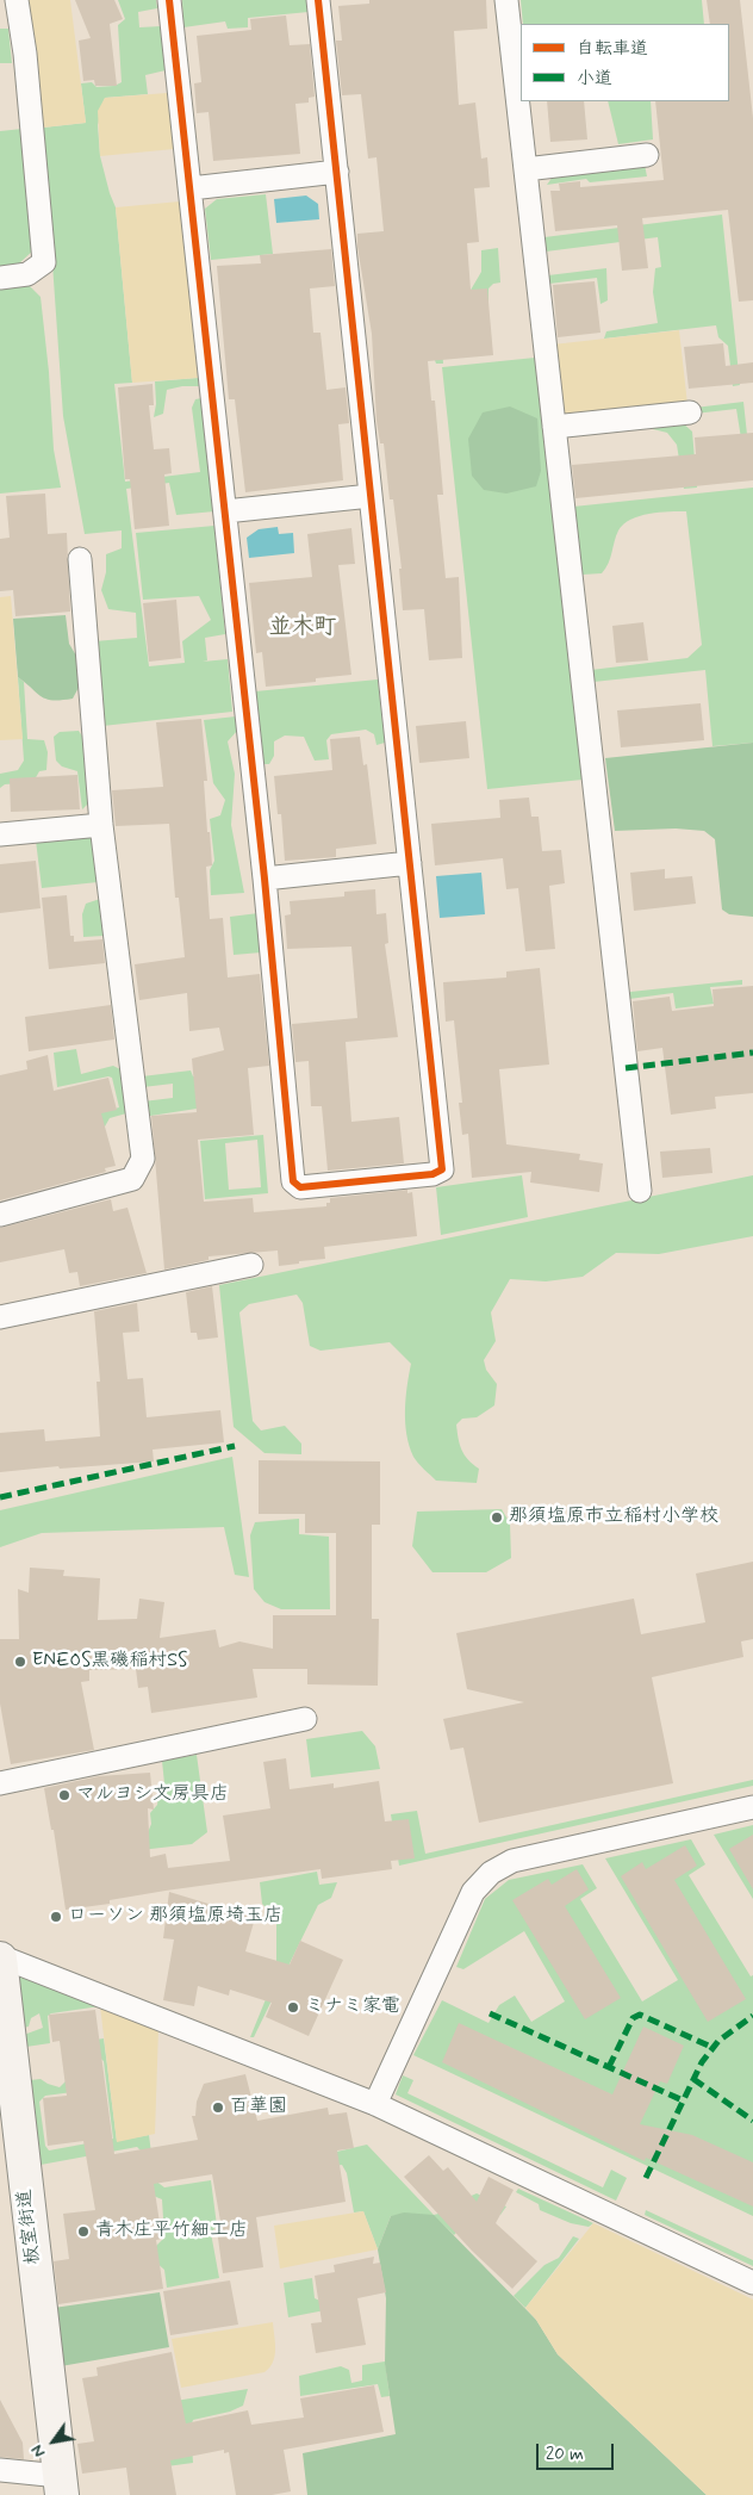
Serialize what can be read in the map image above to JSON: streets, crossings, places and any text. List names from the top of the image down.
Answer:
{
  "streets": {
    "main road": ["板室街道"]
  },
  "districts": ["並木町"],
  "places": [
    "那須塩原市立稲村小学校",
    "ENEOS黒磯稲村SS",
    "マルヨシ文房具店",
    "ローソン 那須塩原埼玉店",
    "ミナミ家電",
    "百華園",
    "青木庄平竹細工店"
  ],
  "legend": ["自転車道", "小道"],
  "scale_bar": "20 m",
  "north": "bottom left"
}
